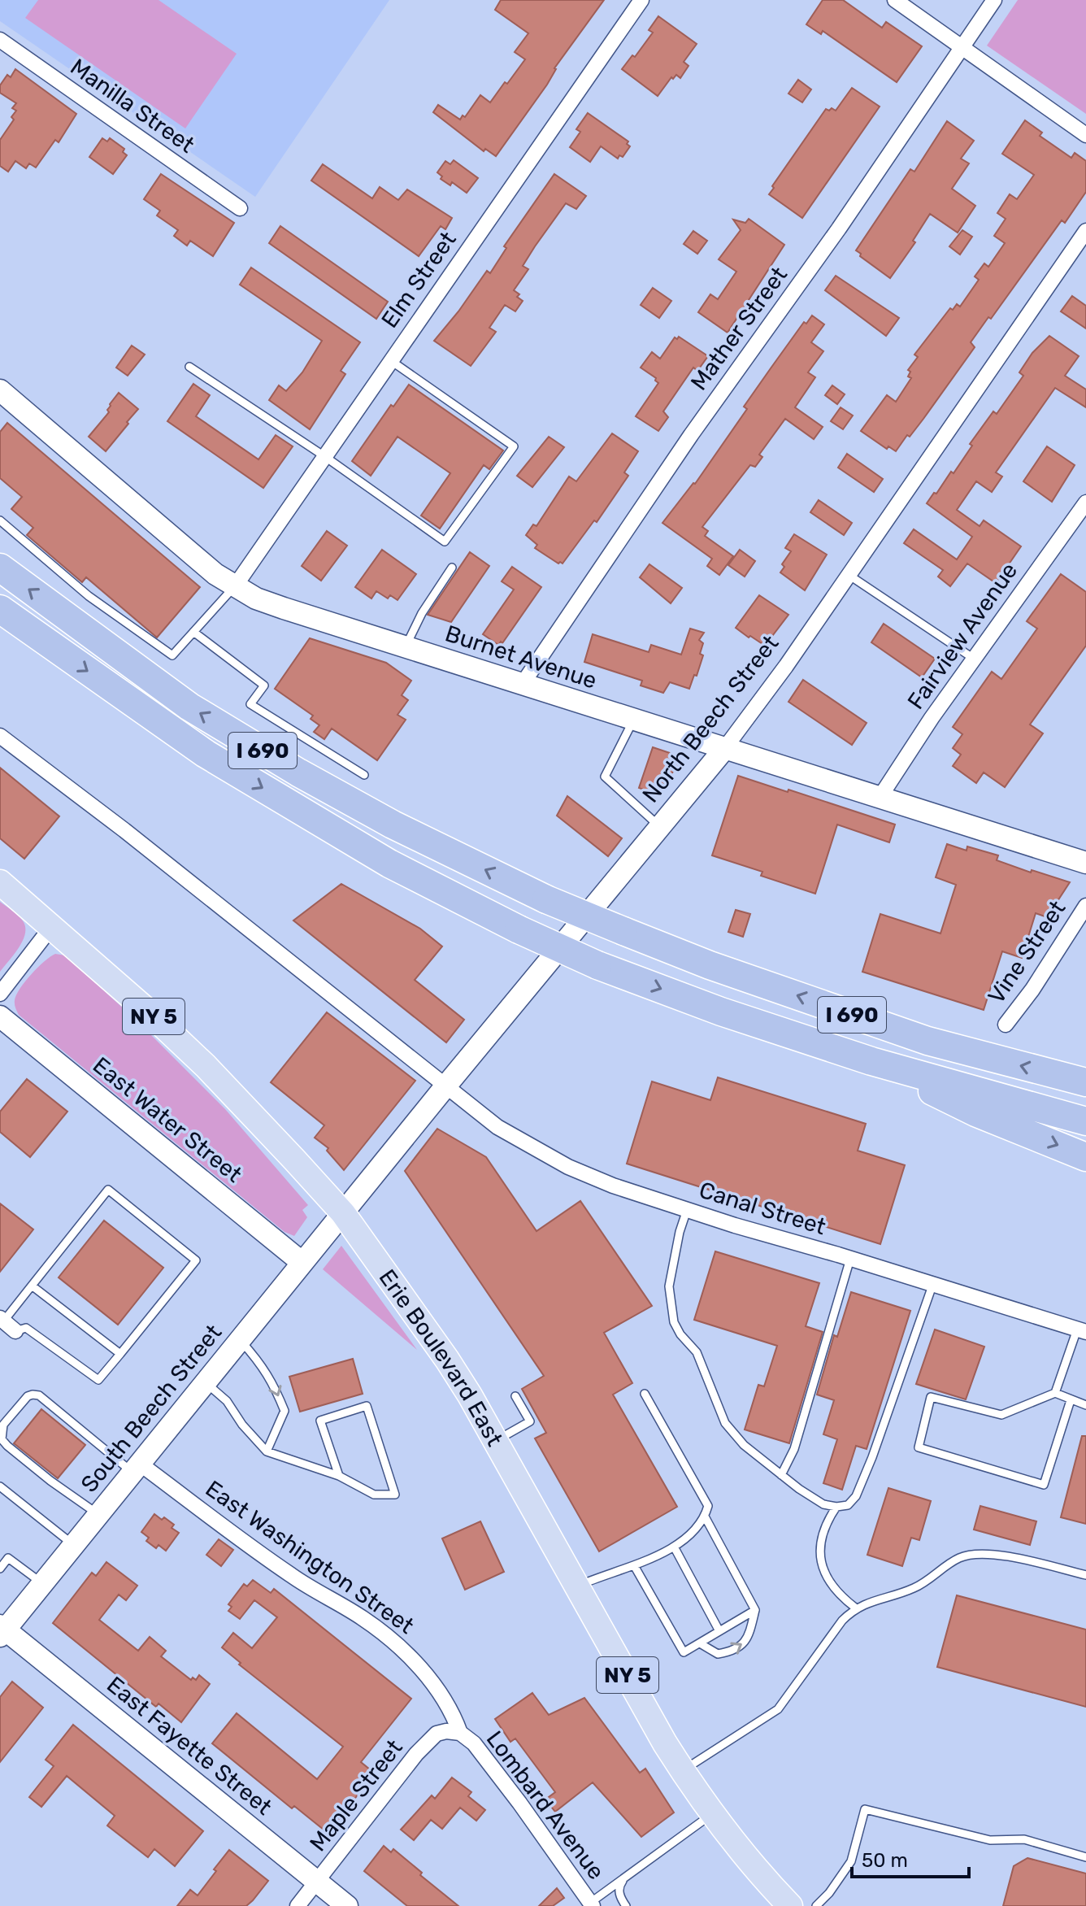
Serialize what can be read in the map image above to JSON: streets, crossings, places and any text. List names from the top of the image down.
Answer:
{
  "streets": {
    "highway": ["I 690"],
    "main road": ["NY 5", "Erie Boulevard East"],
    "street": [
      "Manilla Street",
      "Elm Street",
      "Mather Street",
      "Fairview Avenue",
      "Burnet Avenue",
      "North Beech Street",
      "Vine Street",
      "East Water Street",
      "Canal Street",
      "South Beech Street",
      "East Washington Street",
      "East Fayette Street",
      "Maple Street",
      "Lombard Avenue"
    ]
  },
  "crossings": [
    ["Elm Street", "Burnet Avenue"],
    ["Mather Street", "Burnet Avenue"],
    ["Fairview Avenue", "Burnet Avenue"],
    ["Burnet Avenue", "North Beech Street"],
    ["North Beech Street", "Canal Street"],
    ["North Beech Street", "Erie Boulevard East"],
    ["North Beech Street", "South Beech Street"],
    ["East Water Street", "South Beech Street"],
    ["Erie Boulevard East", "South Beech Street"],
    ["South Beech Street", "East Washington Street"],
    ["South Beech Street", "East Fayette Street"],
    ["East Washington Street", "Maple Street"],
    ["East Washington Street", "Lombard Avenue"],
    ["East Fayette Street", "Maple Street"],
    ["Maple Street", "Lombard Avenue"]
  ],
  "scale_bar": "50 m"
}
